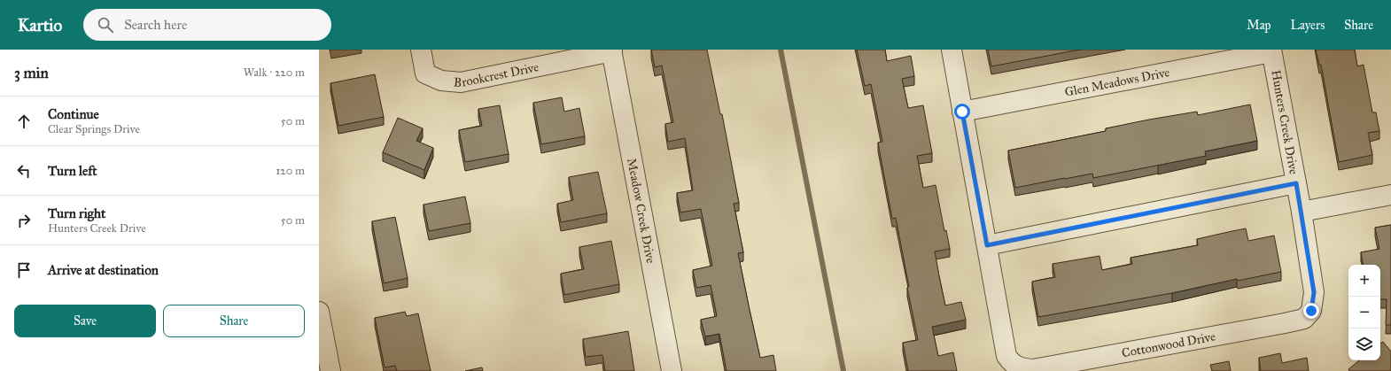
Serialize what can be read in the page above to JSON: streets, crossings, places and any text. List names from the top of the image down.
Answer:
{
  "streets": {
    "street": [
      "Brookcrest Drive",
      "Glen Meadows Drive",
      "Hunters Creek Drive",
      "Meadow Creek Drive",
      "Cottonwood Drive"
    ]
  },
  "crossings": [
    ["Brookcrest Drive", "Meadow Creek Drive"],
    ["Glen Meadows Drive", "Hunters Creek Drive"],
    ["Hunters Creek Drive", "Cottonwood Drive"]
  ],
  "page": {
    "header": "Kartio",
    "search": "Search here",
    "nav": ["Map", "Layers", "Share"],
    "heading": ["3 min", "Walk · 220 m"],
    "list": [
      ["Continue", "Clear Springs Drive", "50 m"],
      ["Turn left", "120 m"],
      ["Turn right", "Hunters Creek Drive", "50 m"],
      "Arrive at destination"
    ],
    "map_buttons": ["+", "−"],
    "buttons": ["Save", "Share"]
  }
}
